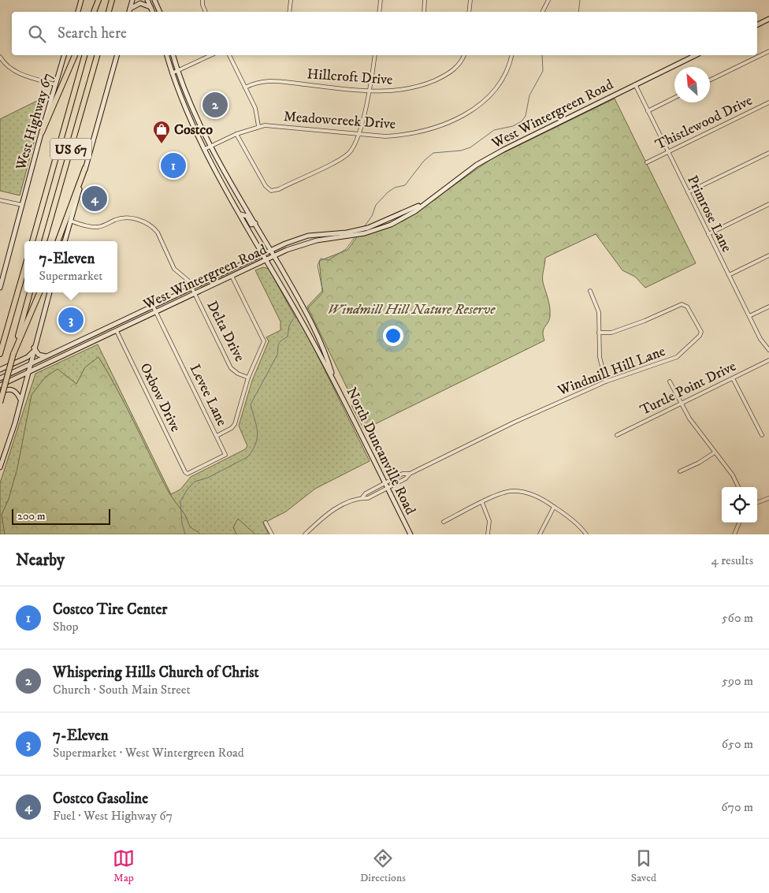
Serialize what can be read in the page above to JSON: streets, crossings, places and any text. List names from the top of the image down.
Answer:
{
  "streets": {
    "highway": ["US 67"],
    "main road": ["West Wintergreen Road", "West Highway 67", "North Duncanville Road"],
    "street": [
      "Hillcroft Drive",
      "Meadowcreek Drive",
      "Thistlewood Drive",
      "Primrose Lane",
      "Delta Drive",
      "Windmill Hill Lane",
      "Turtle Point Drive",
      "Levee Lane",
      "Oxbow Drive"
    ]
  },
  "crossings": [
    ["West Wintergreen Road", "Primrose Lane"],
    ["West Wintergreen Road", "Delta Drive"],
    ["West Wintergreen Road", "Levee Lane"],
    ["West Wintergreen Road", "Oxbow Drive"],
    ["West Wintergreen Road", "North Duncanville Road"],
    ["Meadowcreek Drive", "North Duncanville Road"],
    ["Thistlewood Drive", "Primrose Lane"],
    ["Windmill Hill Lane", "North Duncanville Road"],
    ["Levee Lane", "Oxbow Drive"]
  ],
  "parks": ["Windmill Hill Nature Reserve"],
  "places": {
    "shop": ["Costco"]
  },
  "scale_bar": "200 m",
  "north": "top left",
  "page": {
    "search": "Search here",
    "pins": [
      "2",
      "1",
      "4",
      "3"
    ],
    "popup": ["7-Eleven", "Supermarket"],
    "scale": "200 m",
    "heading": ["Nearby", "4 results"],
    "list": [
      {
        "mark": "1",
        "name": "Costco Tire Center",
        "note": "Shop",
        "value": "560 m"
      },
      {
        "mark": "2",
        "name": "Whispering Hills Church of Christ",
        "note": "Church · South Main Street",
        "value": "590 m"
      },
      {
        "mark": "3",
        "name": "7-Eleven",
        "note": "Supermarket · West Wintergreen Road",
        "value": "650 m"
      },
      {
        "mark": "4",
        "name": "Costco Gasoline",
        "note": "Fuel · West Highway 67",
        "value": "670 m"
      }
    ],
    "nav": ["Map", "Directions", "Saved"]
  }
}
